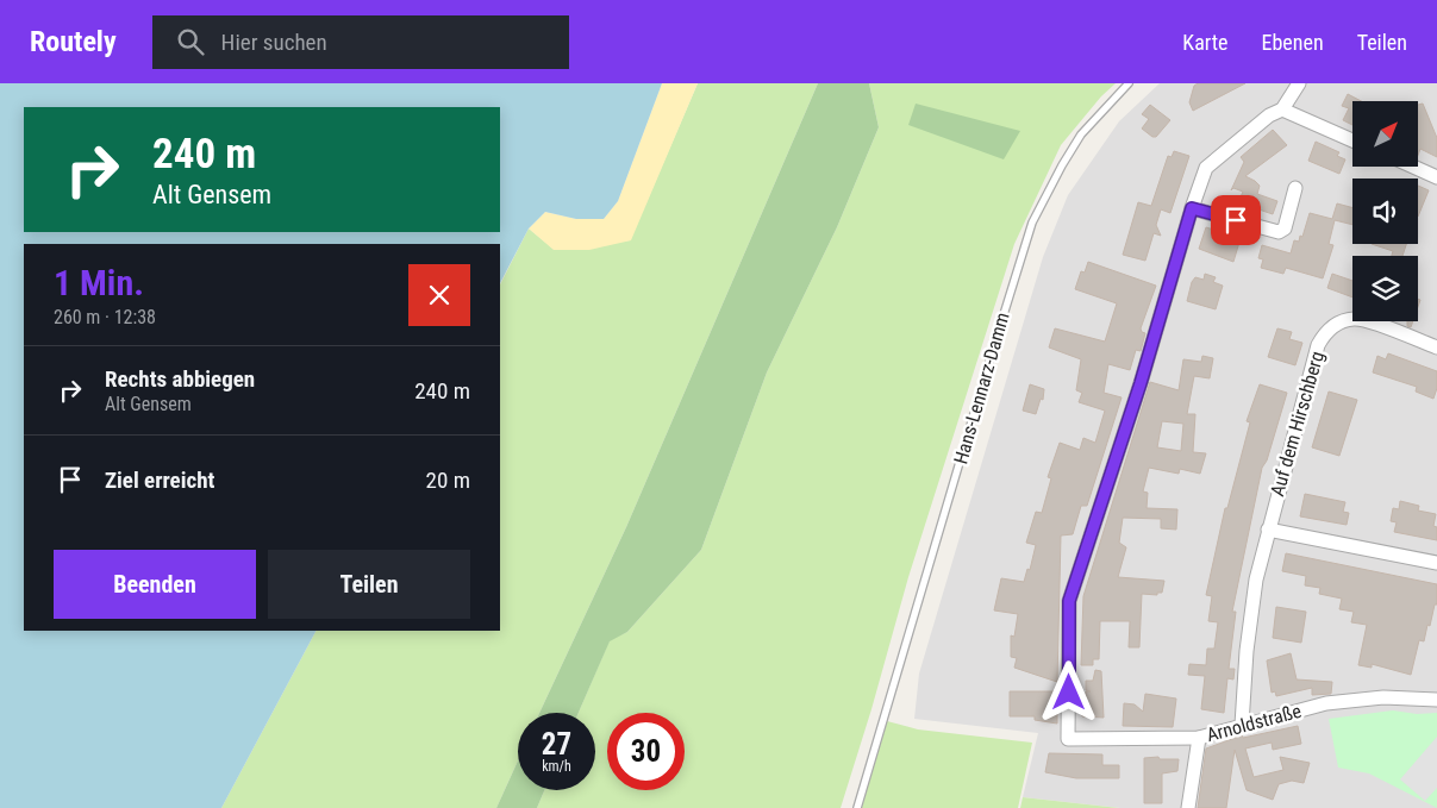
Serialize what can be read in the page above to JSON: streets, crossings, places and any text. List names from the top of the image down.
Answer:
{
  "streets": {
    "street": ["Auf dem Hirschberg", "Arnoldstraße"],
    "lane": ["Hans-Lennarz-Damm"]
  },
  "crossings": [
    ["Auf dem Hirschberg", "Arnoldstraße"]
  ],
  "north": "top right",
  "page": {
    "header": "Routely",
    "search": "Hier suchen",
    "nav": ["Karte", "Ebenen", "Teilen"],
    "turn": ["240 m", "Alt Gensem"],
    "heading": ["1 Min.", "260 m · 12:38"],
    "list": [
      {
        "name": "Rechts abbiegen",
        "note": "Alt Gensem",
        "value": "240 m"
      },
      {
        "name": "Ziel erreicht",
        "value": "20 m"
      }
    ],
    "buttons": ["Beenden", "Teilen"],
    "speed": "27 km/h",
    "limit": "30"
  }
}
